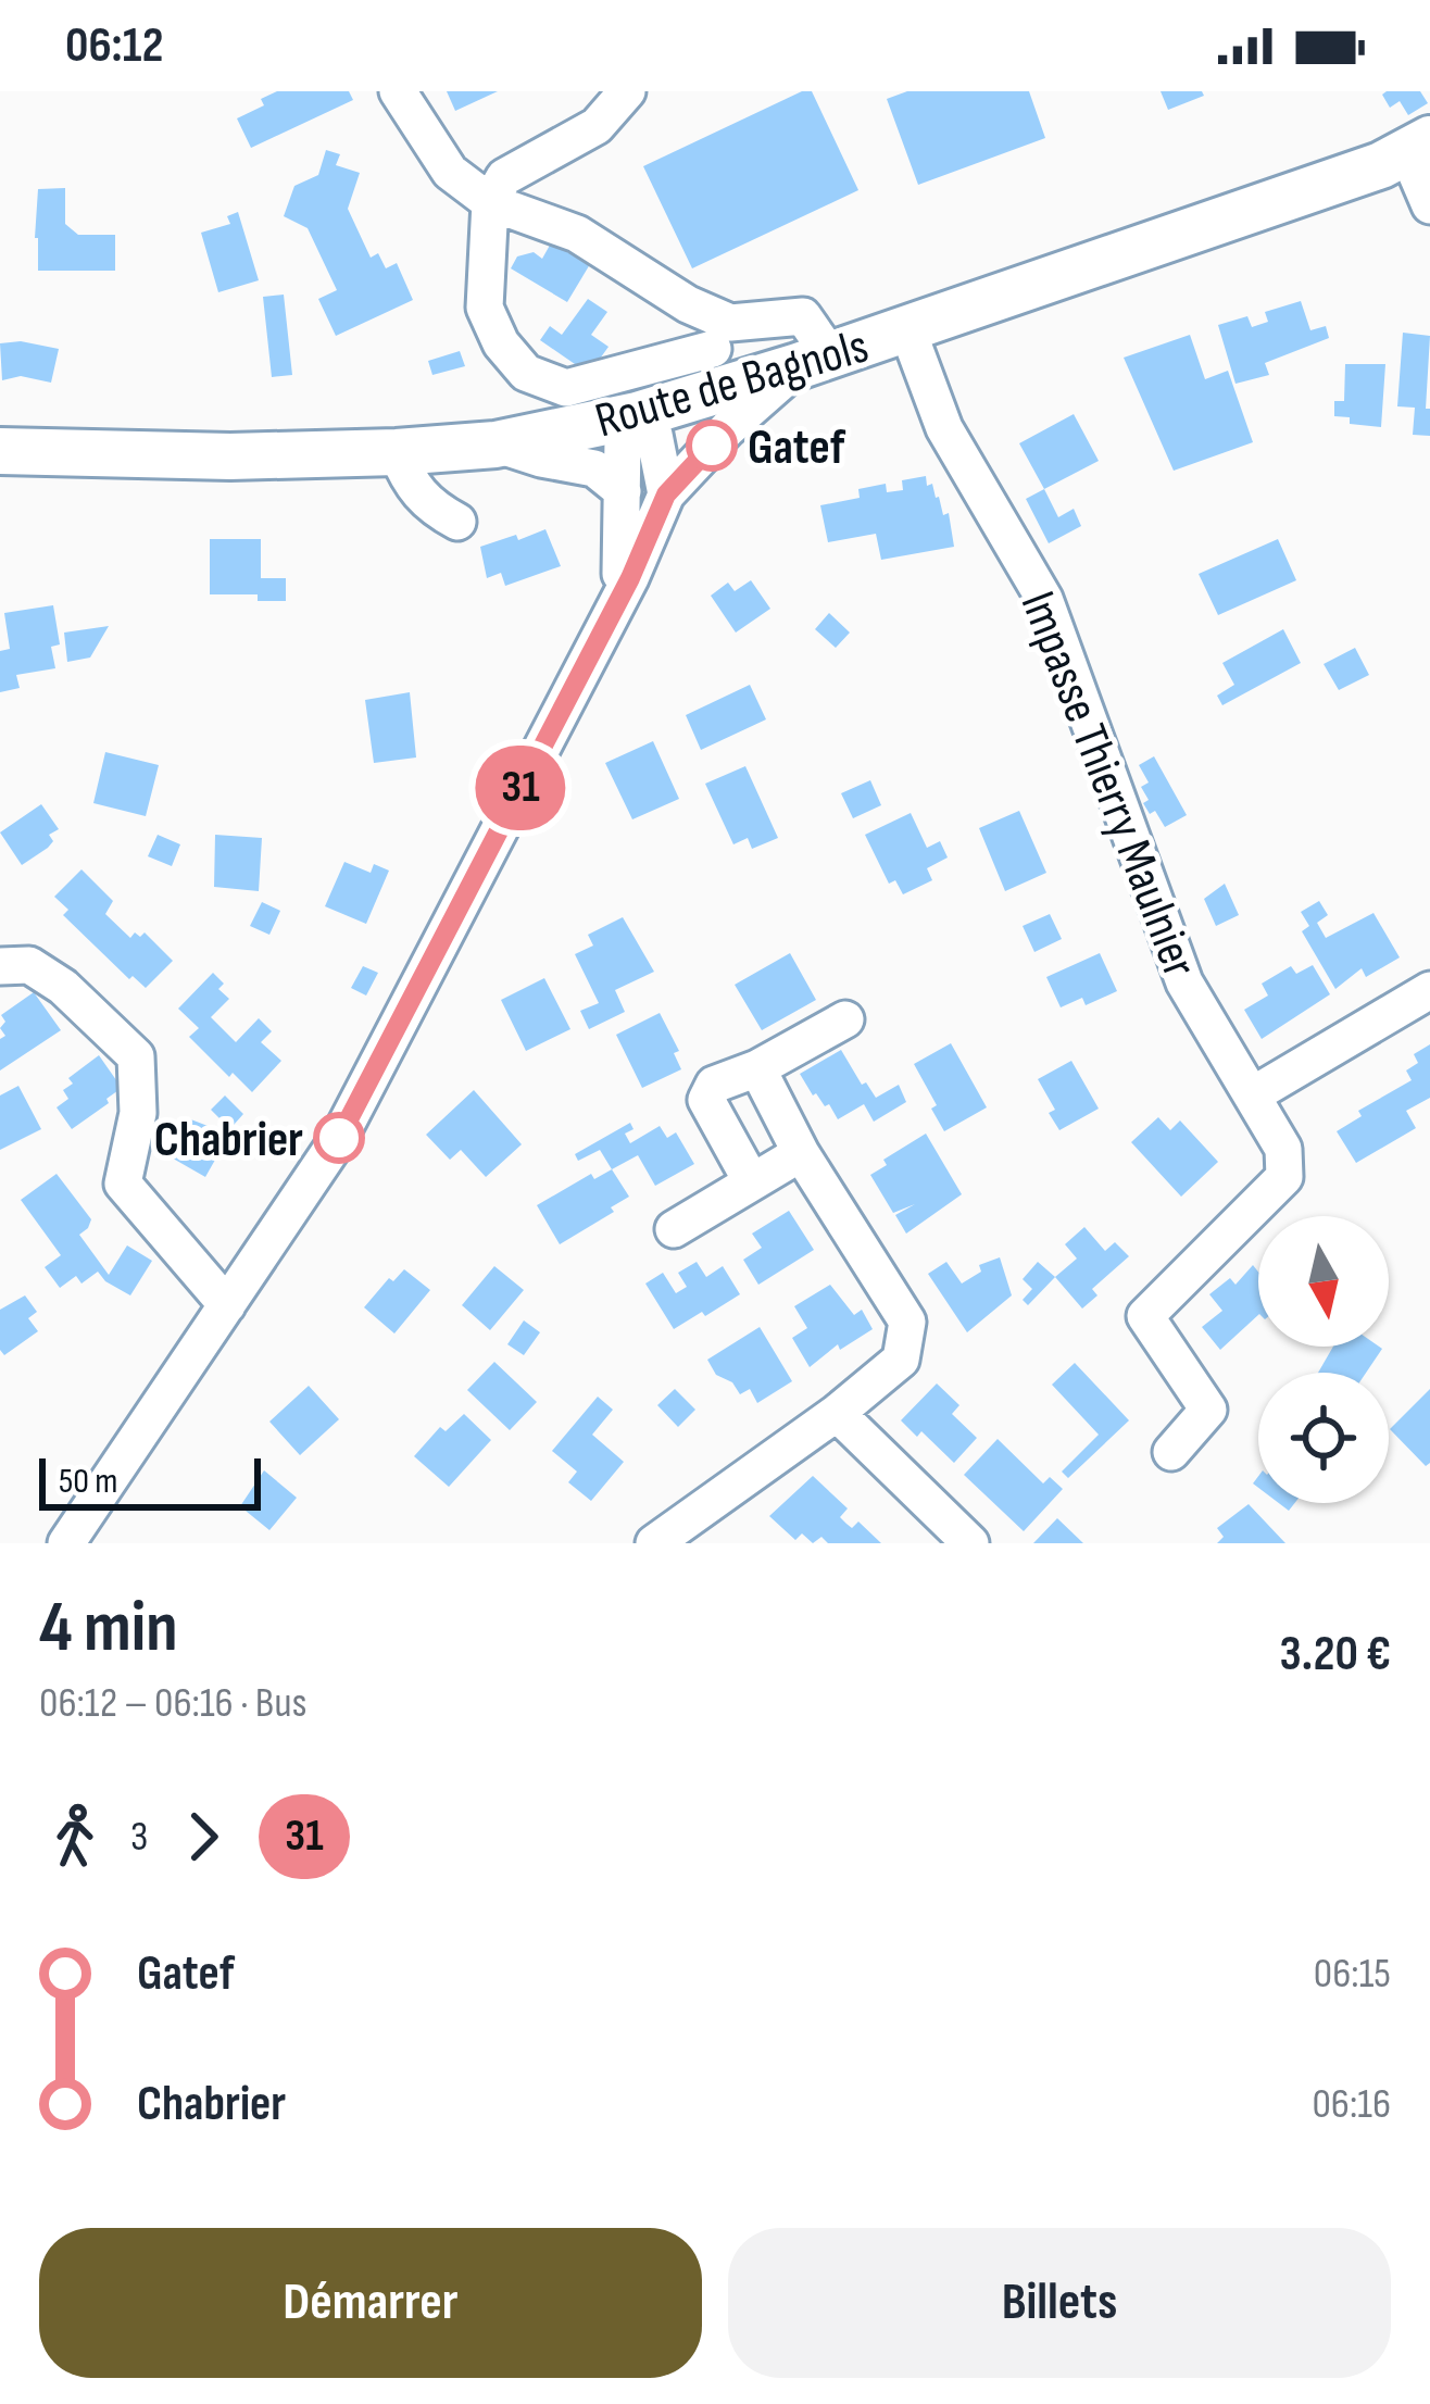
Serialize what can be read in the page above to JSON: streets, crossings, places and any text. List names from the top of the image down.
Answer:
{
  "streets": {
    "main road": ["Route de Bagnols"],
    "street": ["Impasse Thierry Maulnier"]
  },
  "crossings": [
    ["Route de Bagnols", "Impasse Thierry Maulnier"]
  ],
  "places": ["Gatef", "Chabrier"],
  "lines": ["bus line 31"],
  "scale_bar": "50 m",
  "north": "bottom",
  "page": {
    "status": "06:12",
    "on_map": "31",
    "scale": "50 m",
    "heading": ["4 min", "06:12 – 06:16 · Bus", "3.20 €"],
    "legs": ["3", "31"],
    "list": [
      {
        "name": "Gatef",
        "value": "06:15"
      },
      {
        "name": "Chabrier",
        "value": "06:16"
      }
    ],
    "buttons": ["Démarrer", "Billets"]
  }
}
